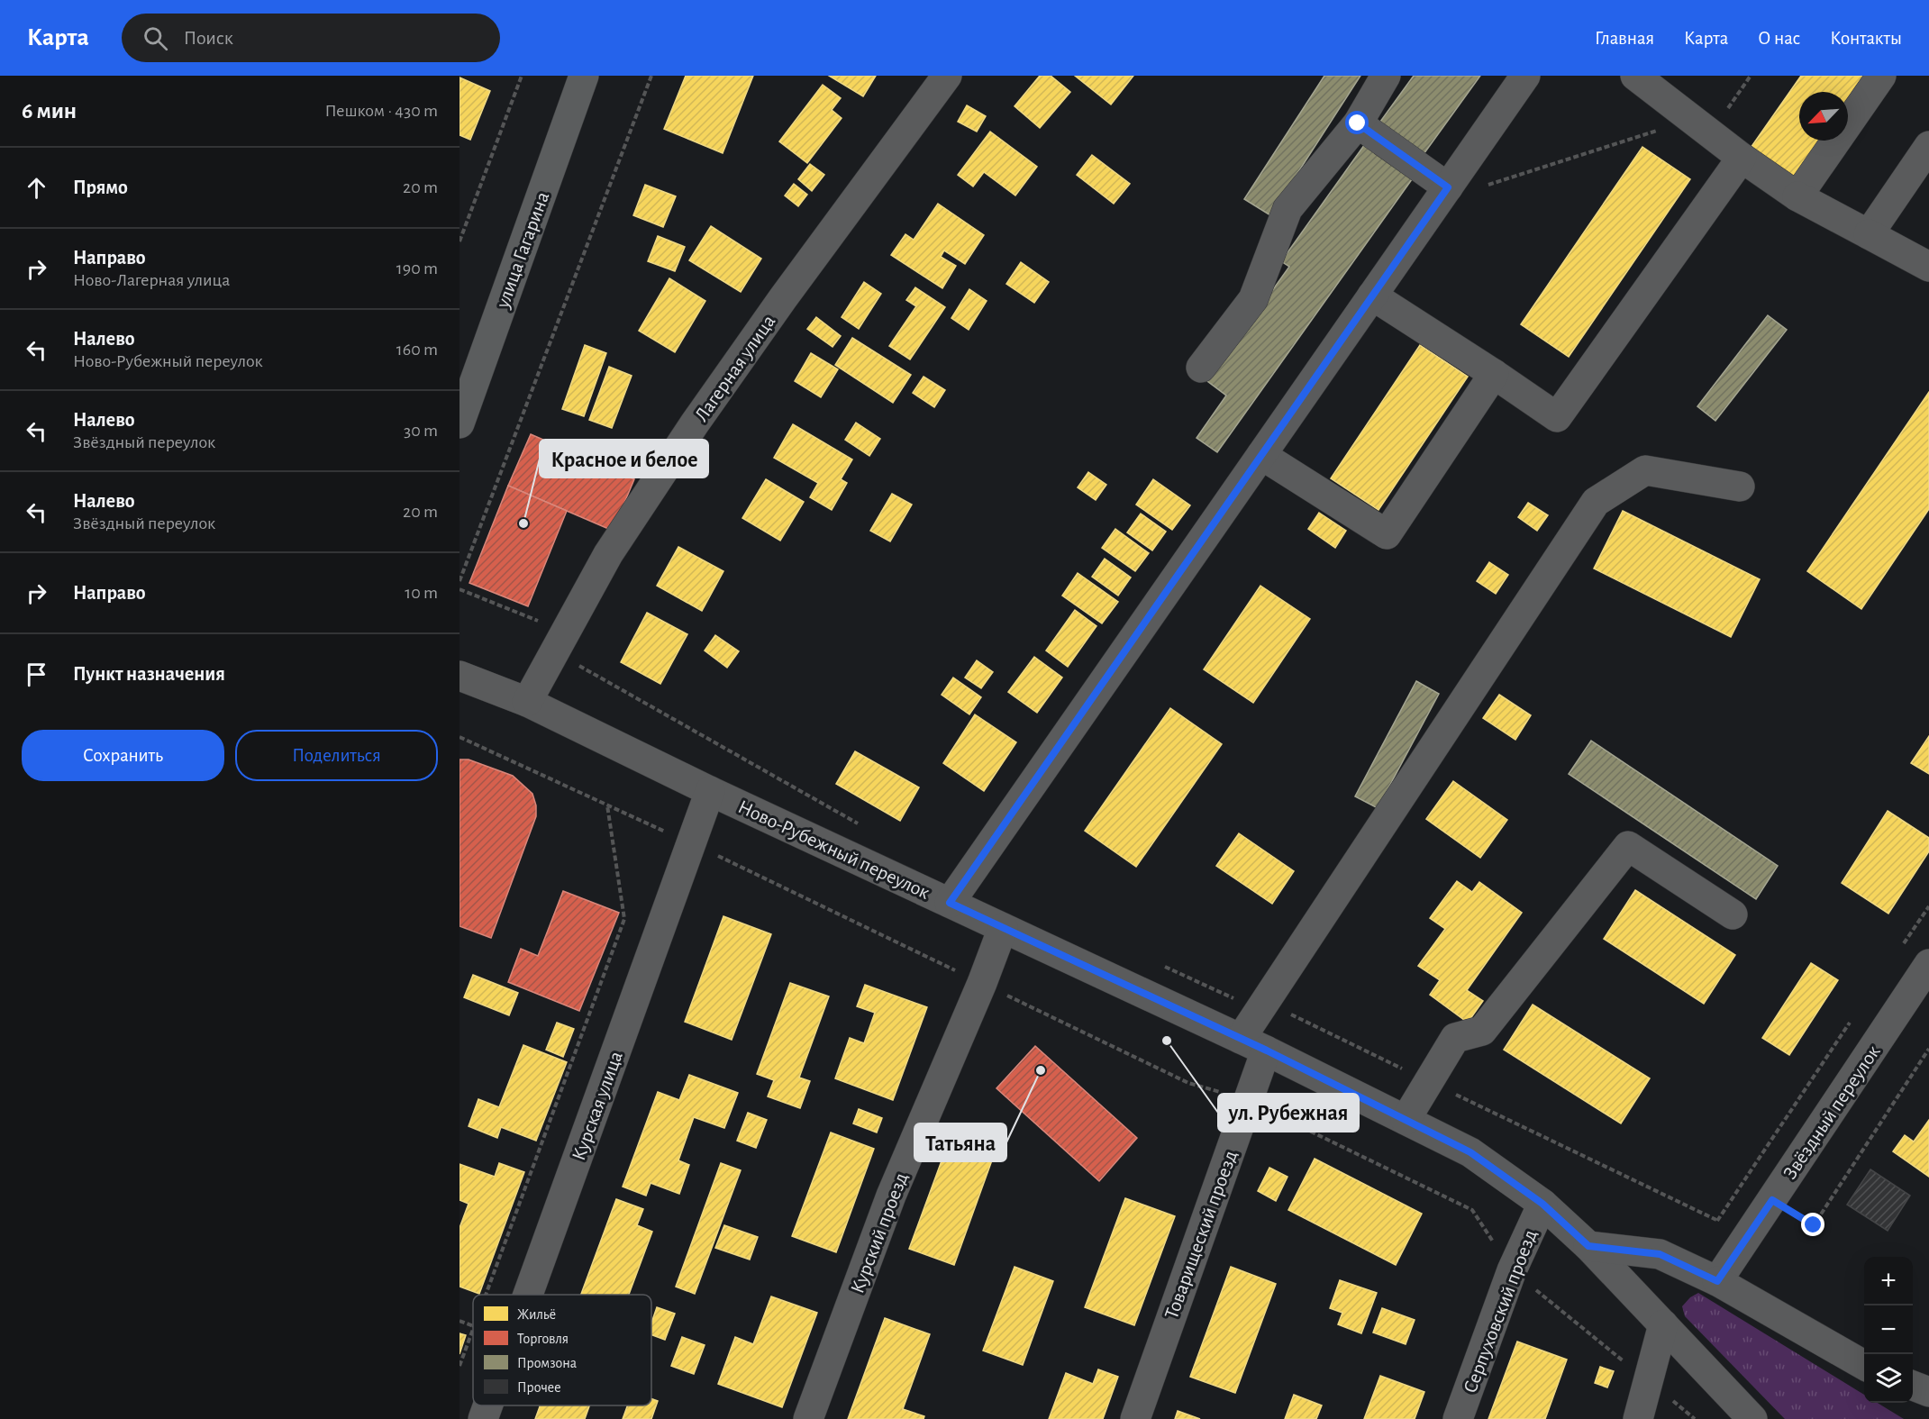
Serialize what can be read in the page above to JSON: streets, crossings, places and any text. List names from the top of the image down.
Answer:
{
  "streets": {
    "main road": ["улица Гагарина"],
    "street": [
      "Лагерная улица",
      "Ново-Рубежный переулок",
      "Курская улица",
      "Звёздный переулок",
      "Курский проезд",
      "Товарищеский проезд",
      "Серпуховский проезд"
    ]
  },
  "crossings": [
    ["Лагерная улица", "Ново-Рубежный переулок"],
    ["Ново-Рубежный переулок", "Курская улица"],
    ["Ново-Рубежный переулок", "Курский проезд"],
    ["Ново-Рубежный переулок", "Товарищеский проезд"],
    ["Ново-Рубежный переулок", "Серпуховский проезд"]
  ],
  "places": ["Красное и белое", "ул. Рубежная", "Татьяна"],
  "legend": [
    "Жильё",
    "Торговля",
    "Промзона",
    "Прочее"
  ],
  "north": "bottom left",
  "page": {
    "header": "Карта",
    "search": "Поиск",
    "nav": [
      "Главная",
      "Карта",
      "О нас",
      "Контакты"
    ],
    "heading": ["6 мин", "Пешком · 430 m"],
    "list": [
      ["Прямо", "20 m"],
      ["Направо", "Ново-Лагерная улица", "190 m"],
      ["Налево", "Ново-Рубежный переулок", "160 m"],
      ["Налево", "Звёздный переулок", "30 m"],
      ["Налево", "Звёздный переулок", "20 m"],
      ["Направо", "10 m"],
      "Пункт назначения"
    ],
    "buttons": ["Сохранить", "Поделиться"],
    "map_buttons": ["+", "−"]
  }
}
